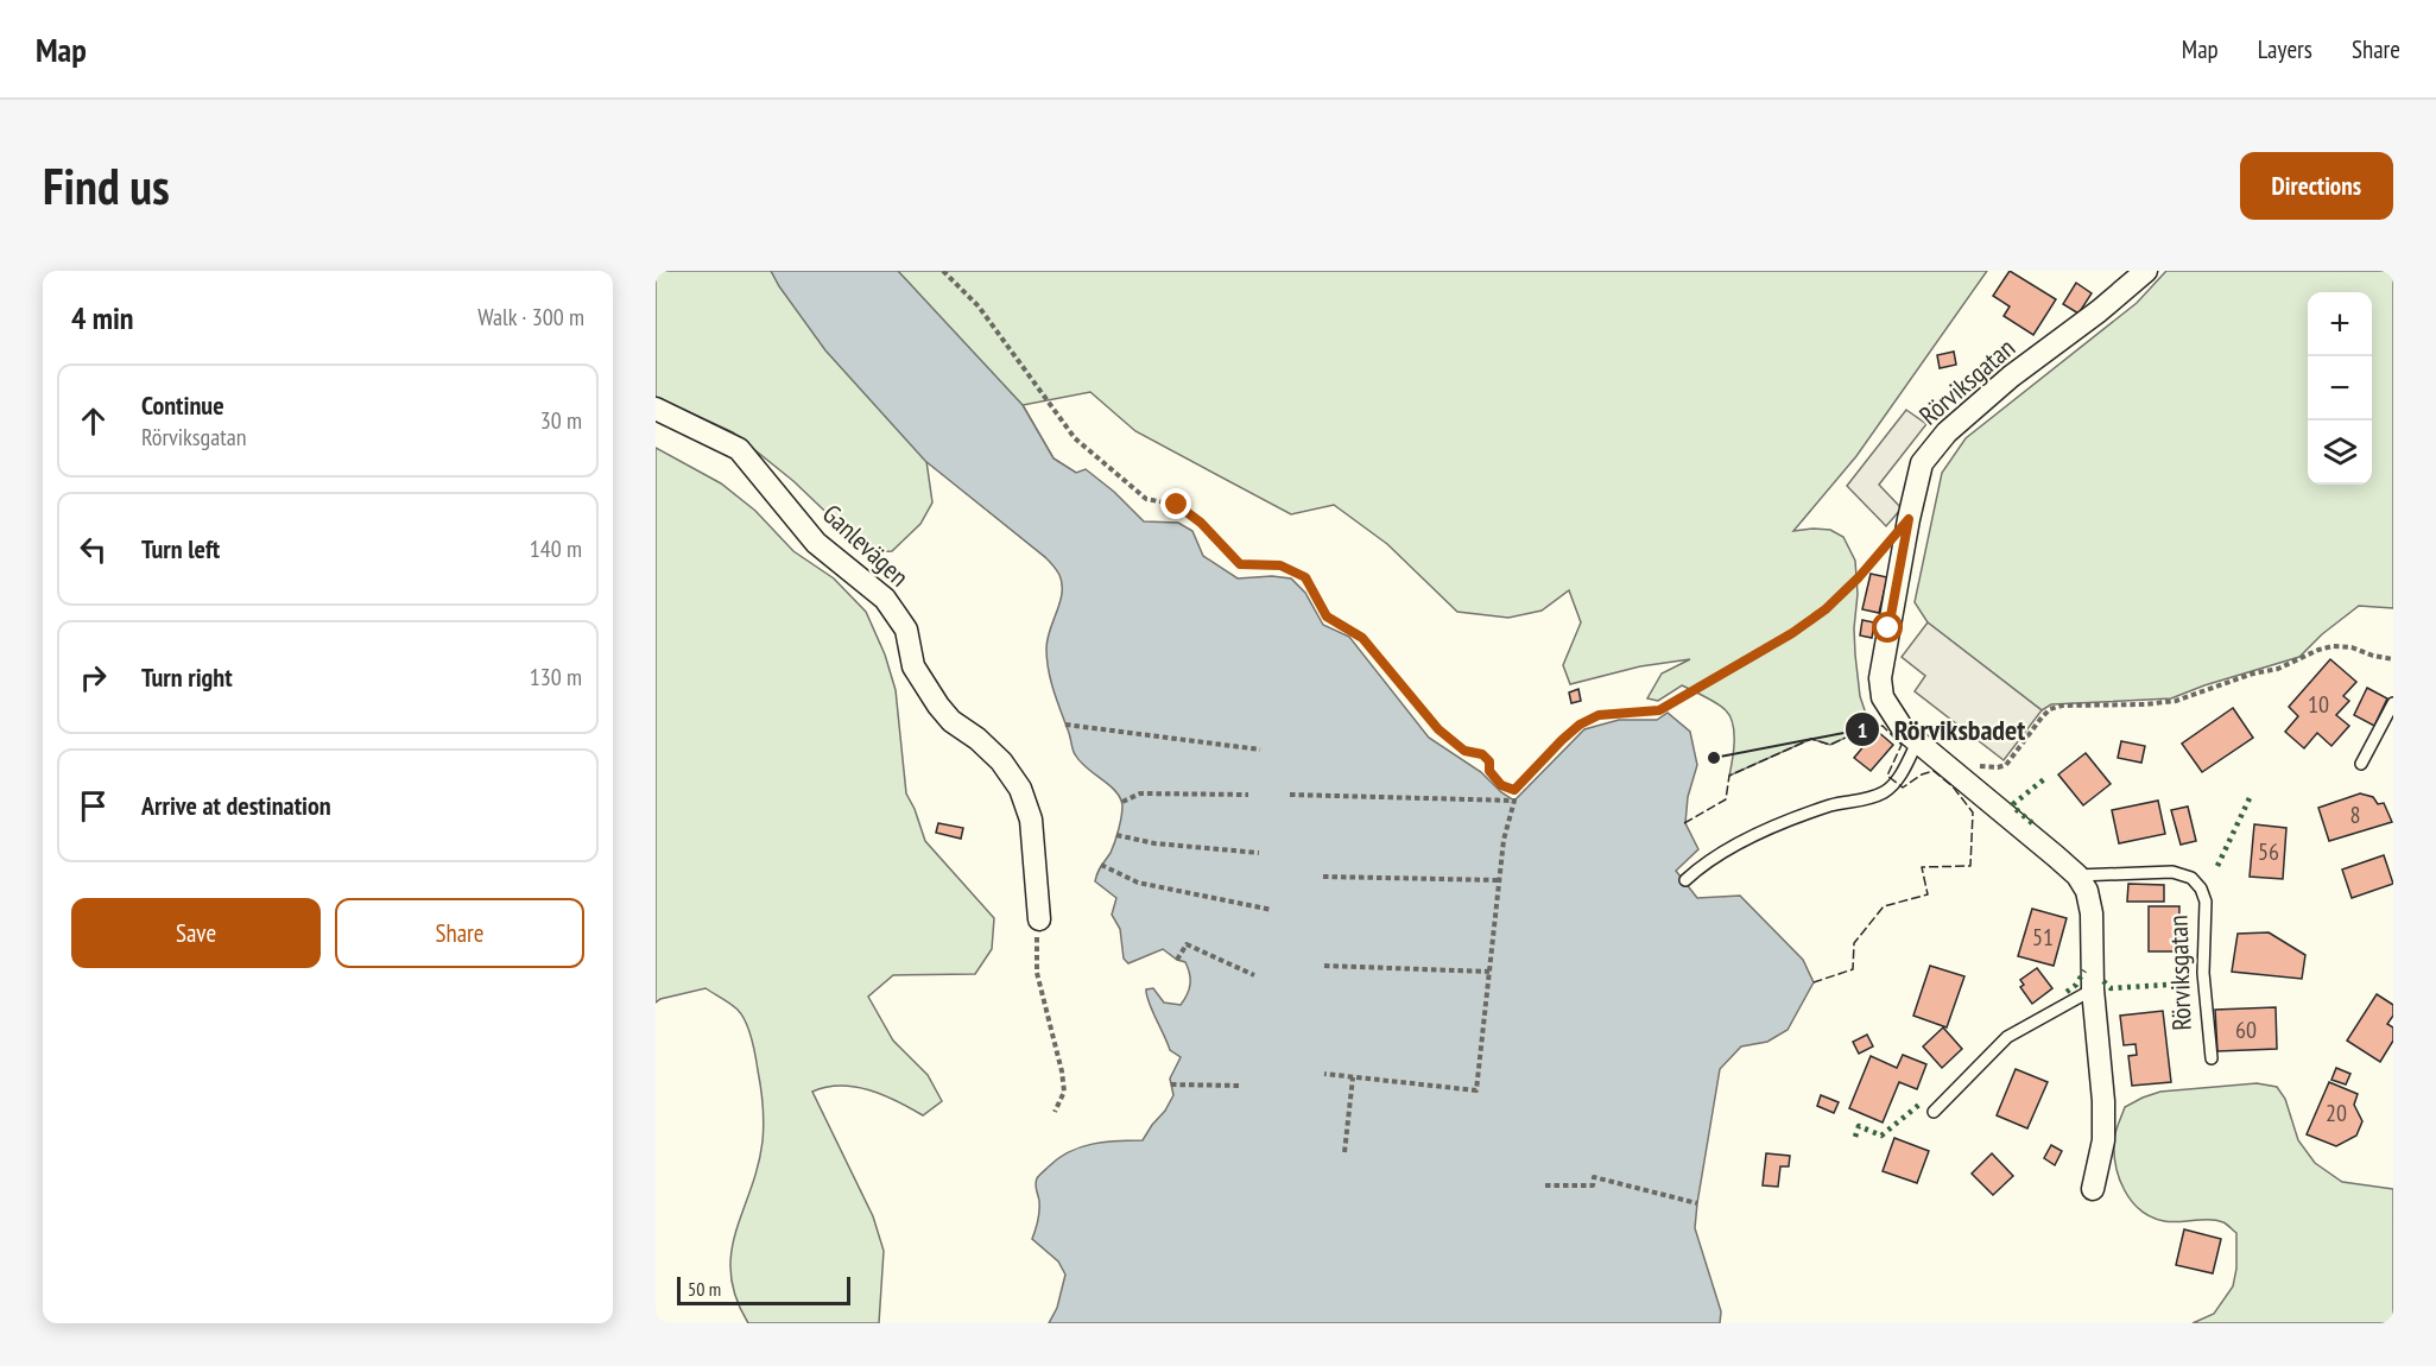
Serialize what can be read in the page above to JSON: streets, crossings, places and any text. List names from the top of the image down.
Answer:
{
  "streets": {
    "street": ["Rörviksgatan", "Ganlevägen"]
  },
  "places": ["Rörviksbadet"],
  "house_numbers": [
    "10",
    "8",
    "56",
    "51",
    "60",
    "20"
  ],
  "scale_bar": "50 m",
  "page": {
    "header": "Map",
    "nav": ["Map", "Layers", "Share"],
    "buttons": [
      "Directions",
      ["Save", "Share"]
    ],
    "title": "Find us",
    "heading": ["4 min", "Walk · 300 m"],
    "map_buttons": ["+", "−"],
    "list": [
      ["Continue", "Rörviksgatan", "30 m"],
      ["Turn left", "140 m"],
      ["Turn right", "130 m"],
      "Arrive at destination"
    ],
    "scale": "50 m"
  }
}
